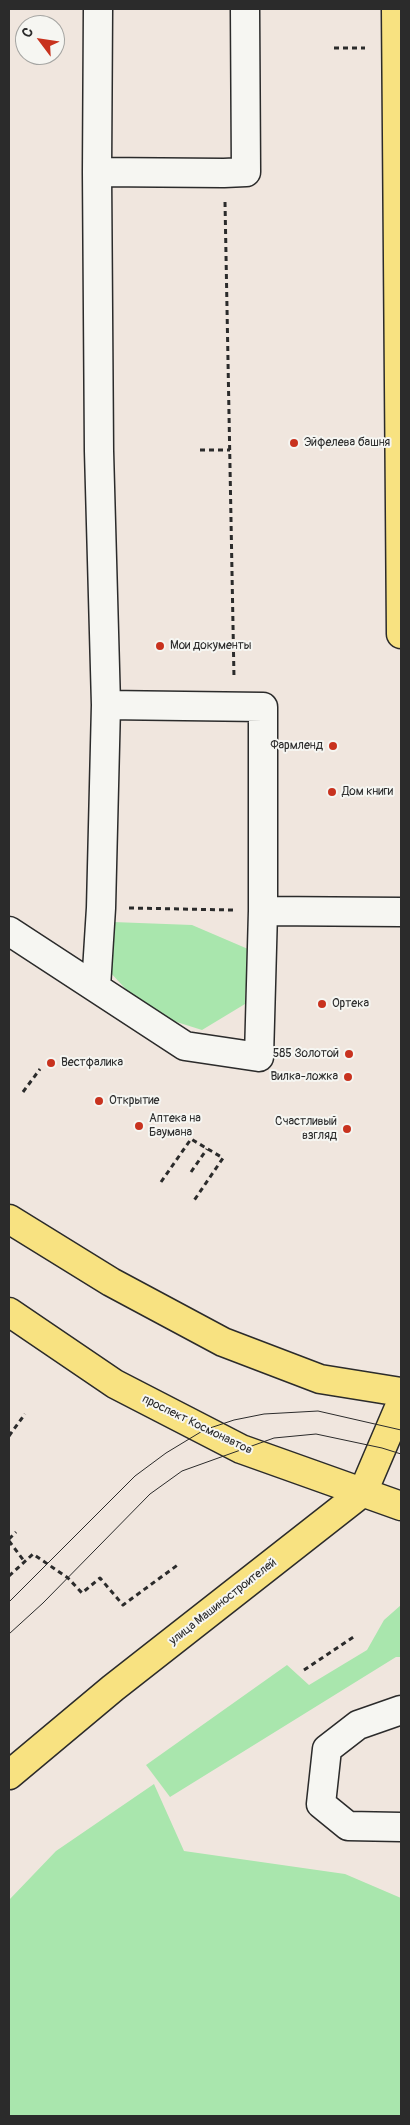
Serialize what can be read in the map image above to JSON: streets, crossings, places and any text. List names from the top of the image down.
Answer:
{
  "streets": {
    "main road": ["проспект Космонавтов", "улица Машиностроителей"]
  },
  "crossings": [
    ["проспект Космонавтов", "улица Машиностроителей"]
  ],
  "places": [
    "Эйфелева башня",
    "Мои документы",
    "Фармленд",
    "Дом книги",
    "Ортека",
    "585 Золотой",
    "Вестфалика",
    "Вилка-ложка",
    "Открытие",
    "Аптека на Баумана",
    "Счастливый взгляд"
  ],
  "north": "top left"
}
